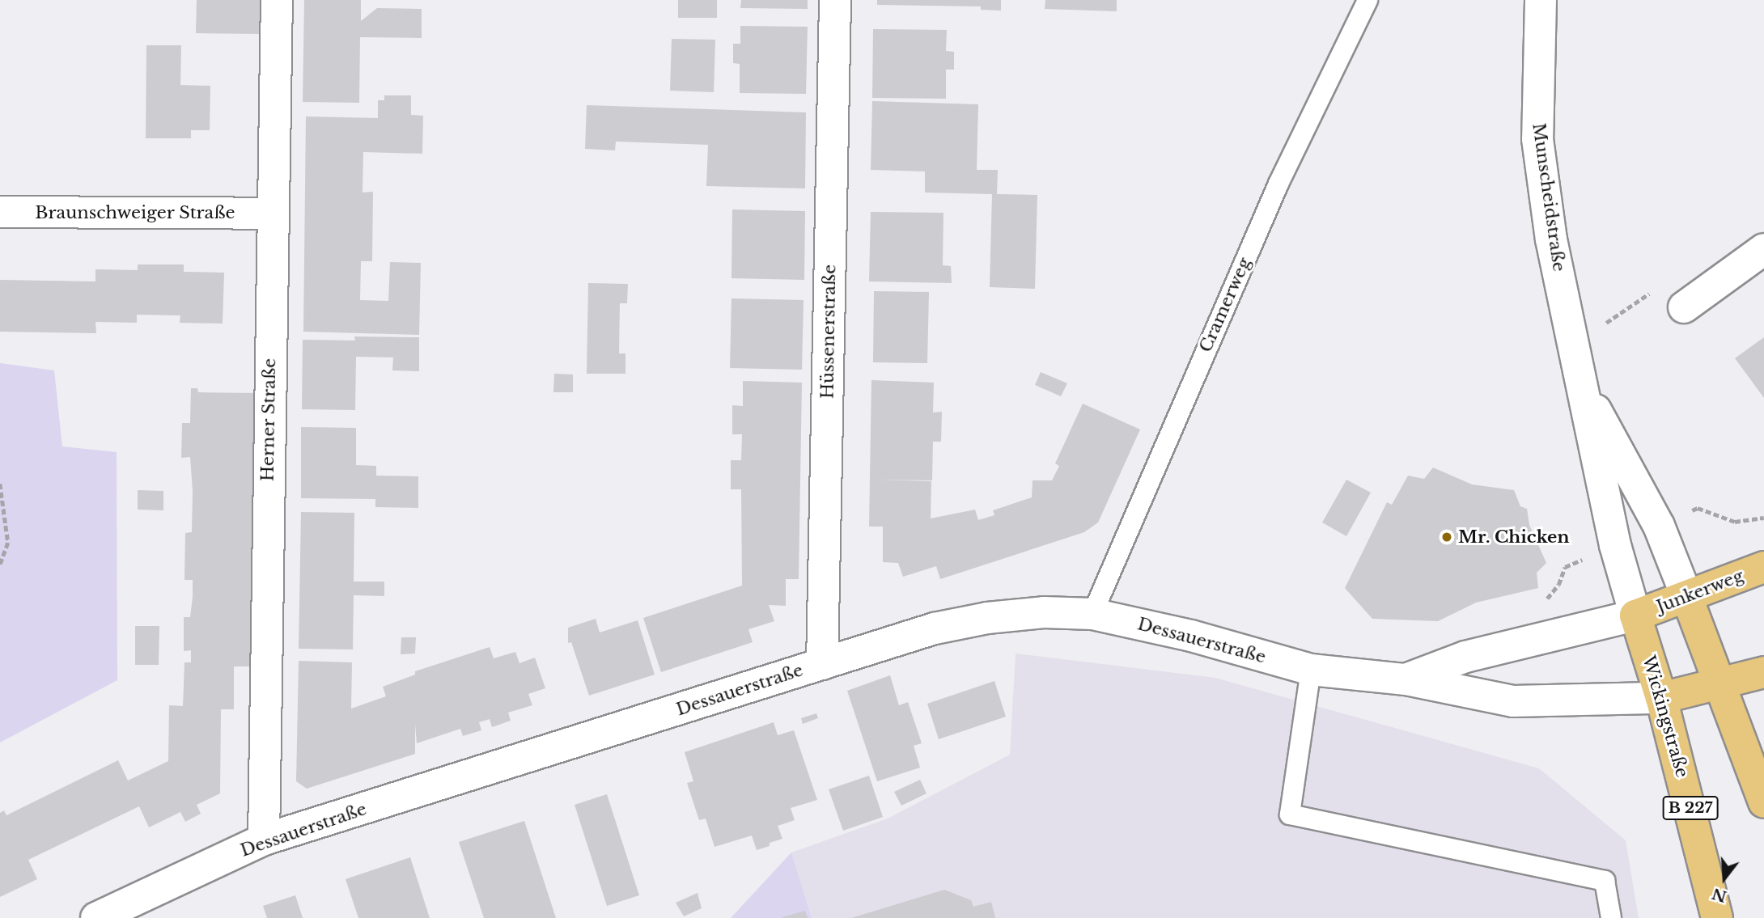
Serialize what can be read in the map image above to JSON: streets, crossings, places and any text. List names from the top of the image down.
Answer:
{
  "streets": {
    "main road": ["Junkerweg", "Wickingstraße", "B 227"],
    "street": [
      "Munscheidstraße",
      "Braunschweiger Straße",
      "Hüssenerstraße",
      "Herner Straße",
      "Dessauerstraße"
    ],
    "lane": ["Cramerweg"]
  },
  "crossings": [
    ["Munscheidstraße", "Junkerweg"],
    ["Munscheidstraße", "Dessauerstraße"],
    ["Munscheidstraße", "Wickingstraße"],
    ["Braunschweiger Straße", "Herner Straße"],
    ["Cramerweg", "Dessauerstraße"],
    ["Hüssenerstraße", "Dessauerstraße"],
    ["Herner Straße", "Dessauerstraße"],
    ["Junkerweg", "Dessauerstraße"],
    ["Junkerweg", "Wickingstraße"],
    ["Dessauerstraße", "Wickingstraße"]
  ],
  "places": ["Mr. Chicken"],
  "north": "bottom"
}
